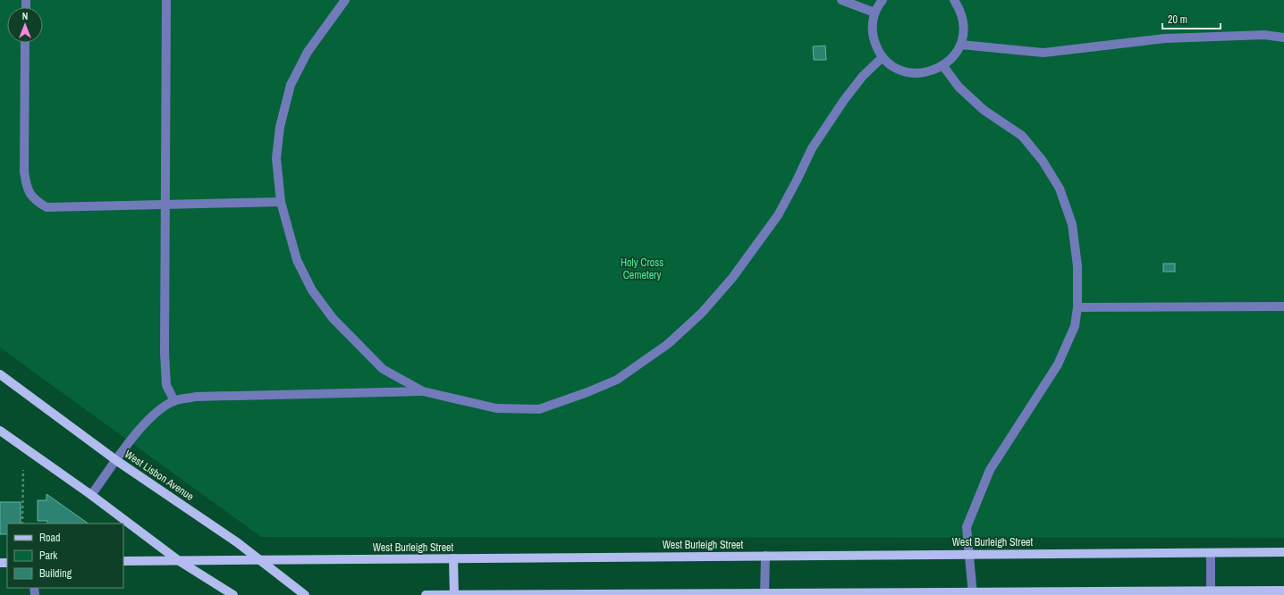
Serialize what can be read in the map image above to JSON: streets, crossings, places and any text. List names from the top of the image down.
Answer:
{
  "streets": {
    "main road": ["West Lisbon Avenue", "West Burleigh Street"]
  },
  "crossings": [
    ["West Lisbon Avenue", "West Burleigh Street"]
  ],
  "parks": ["Holy Cross Cemetery"],
  "legend": ["Road", "Park", "Building"],
  "scale_bar": "20 m",
  "north": "top"
}
